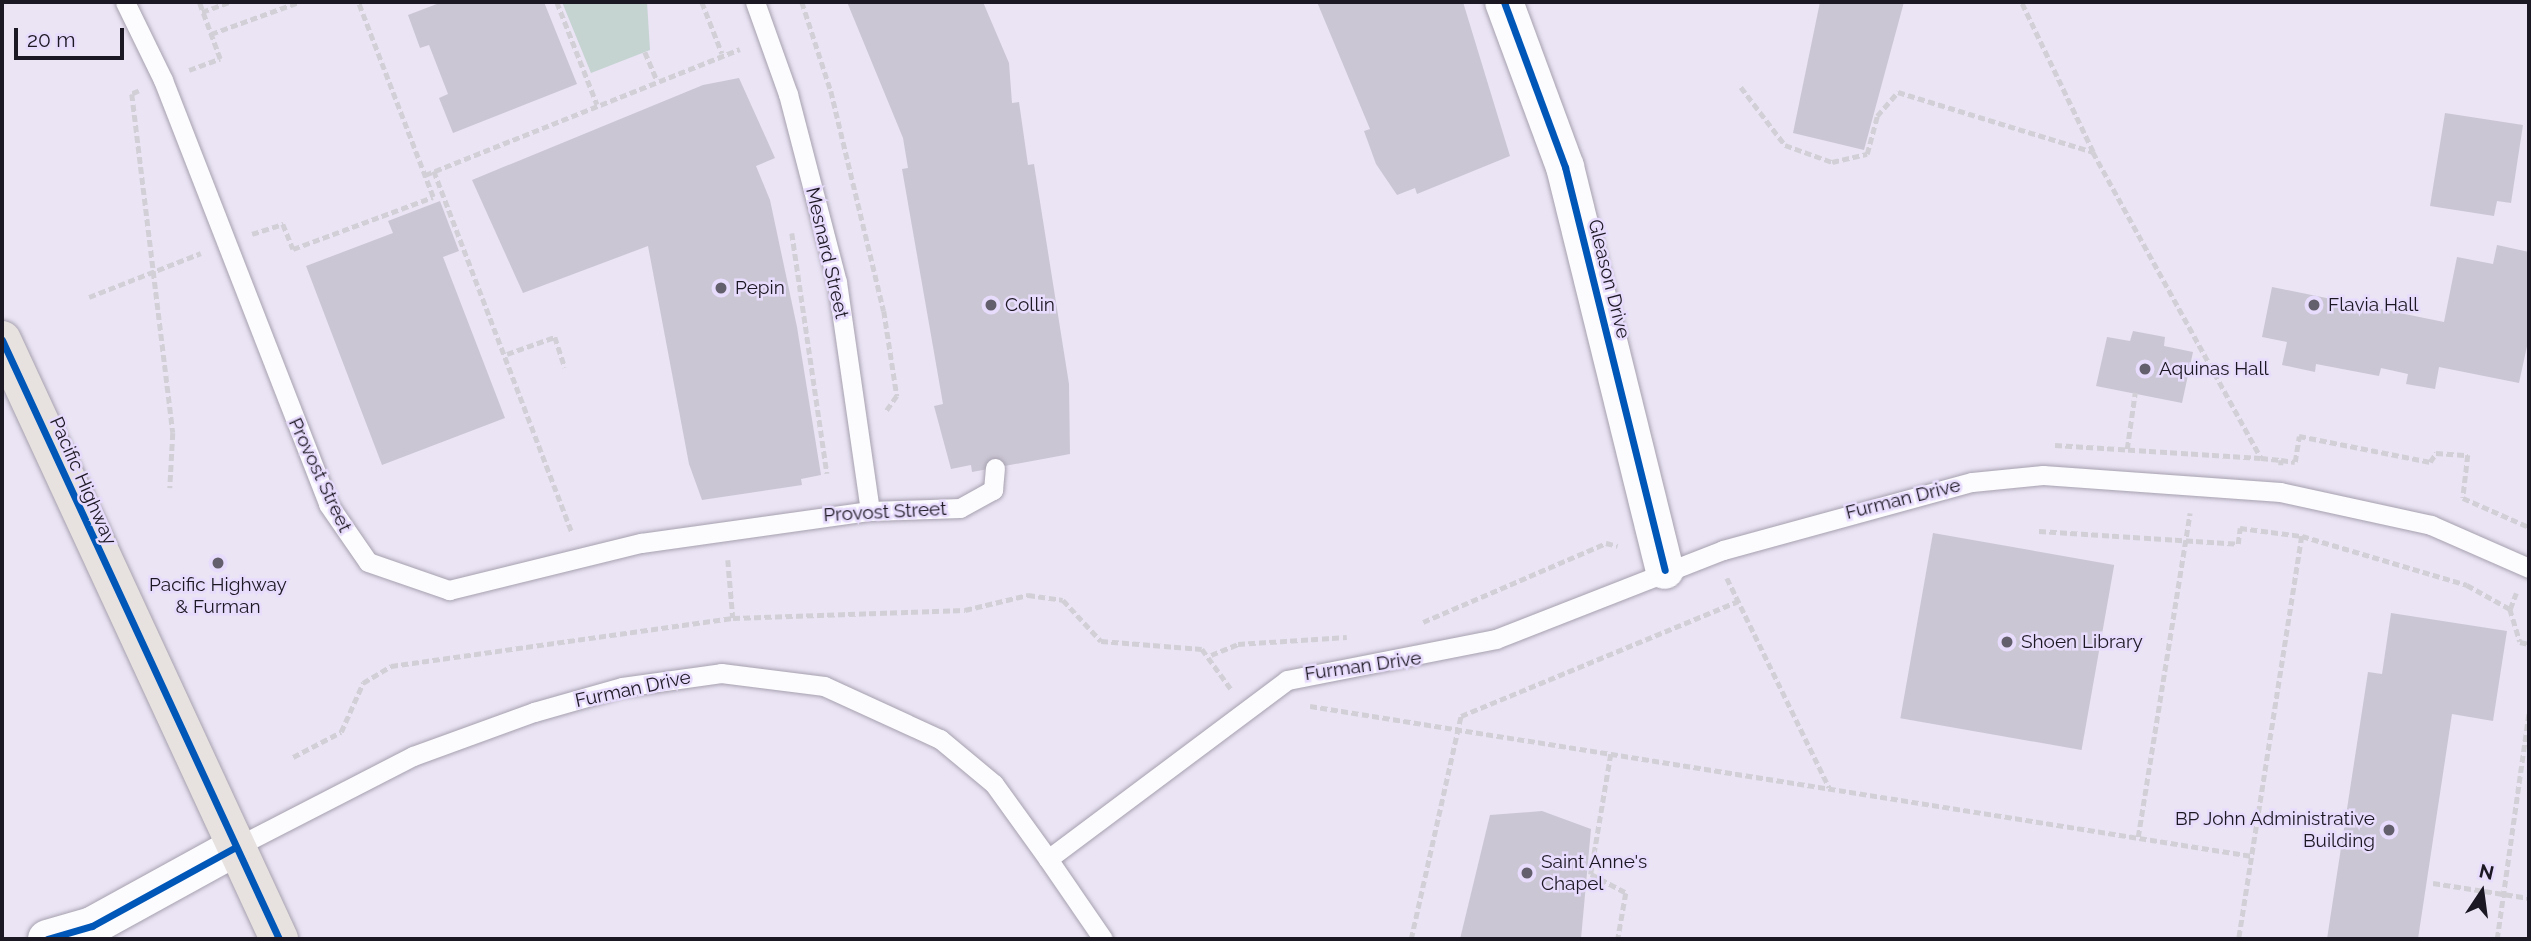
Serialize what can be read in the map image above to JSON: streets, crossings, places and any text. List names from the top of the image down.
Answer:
{
  "streets": {
    "main road": ["Pacific Highway"],
    "street": ["Gleason Drive"],
    "lane": ["Mesnard Street", "Provost Street", "Furman Drive"]
  },
  "crossings": [
    ["Mesnard Street", "Provost Street"],
    ["Gleason Drive", "Furman Drive"],
    ["Pacific Highway", "Furman Drive"]
  ],
  "places": [
    "Pepin",
    "Collin",
    "Flavia Hall",
    "Aquinas Hall",
    "Pacific Highway & Furman",
    "Shoen Library",
    "BP John Administrative Building",
    "Saint Anne's Chapel"
  ],
  "scale_bar": "20 m",
  "north": "top"
}
